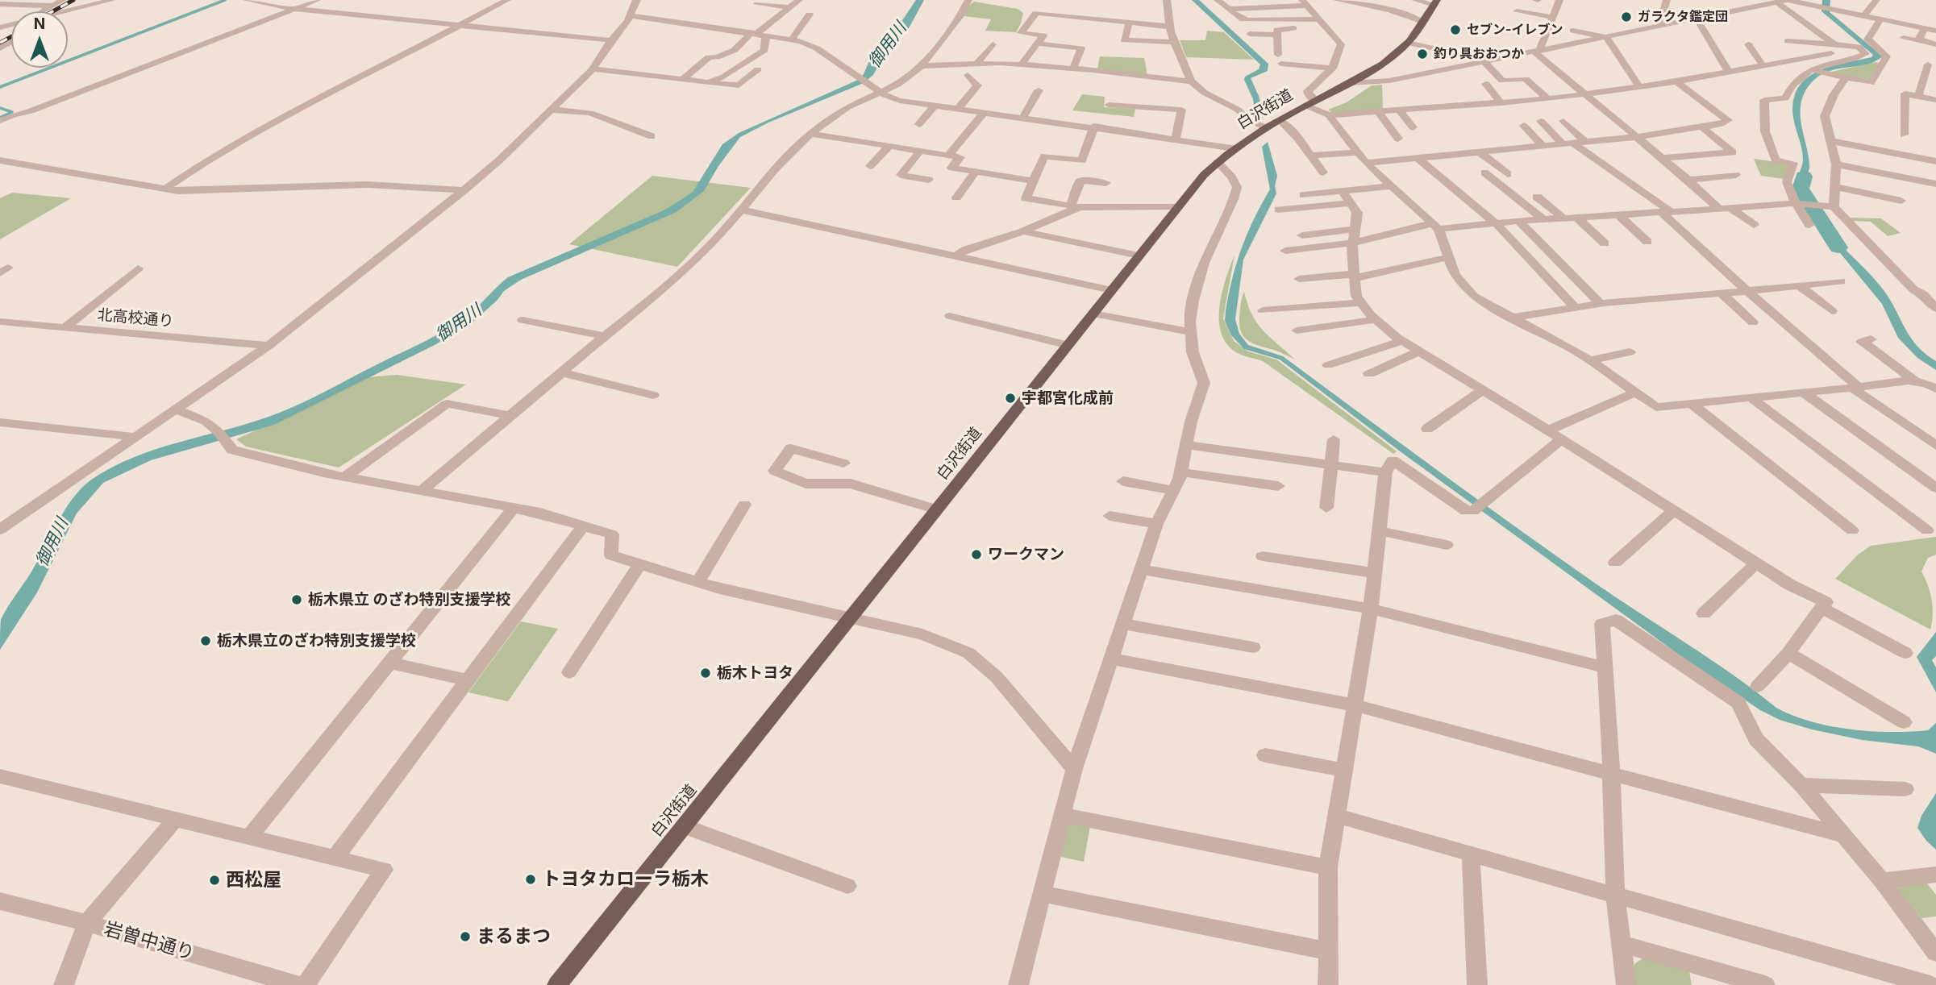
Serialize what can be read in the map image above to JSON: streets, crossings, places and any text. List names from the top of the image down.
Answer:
{
  "streets": {
    "main road": ["白沢街道"],
    "street": ["北高校通り", "岩曽中通り"]
  },
  "water": ["御用川"],
  "places": [
    "ガラクタ鑑定団",
    "セブン-イレブン",
    "釣り具おおつか",
    "宇都宮化成前",
    "ワークマン",
    "栃木県立 のざわ特別支援学校",
    "栃木県立のざわ特別支援学校",
    "栃木トヨタ",
    "トヨタカローラ栃木",
    "西松屋",
    "まるまつ"
  ],
  "north": "top"
}
